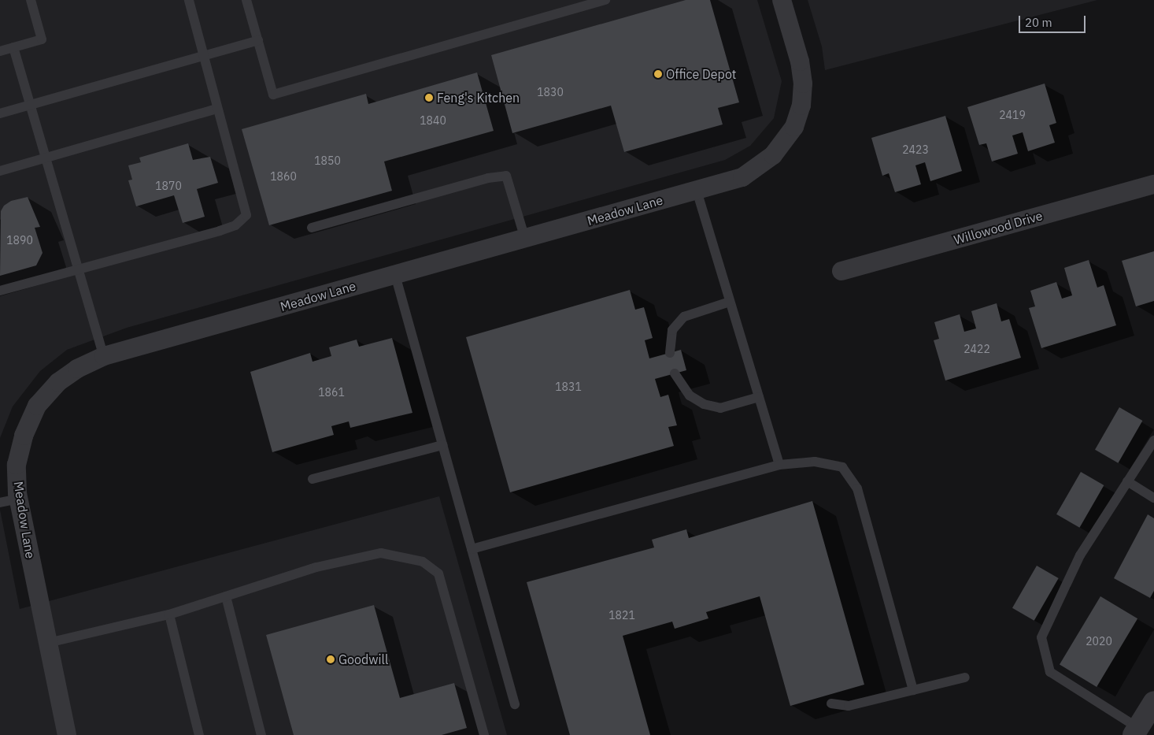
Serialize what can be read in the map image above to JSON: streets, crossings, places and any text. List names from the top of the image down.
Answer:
{
  "streets": {
    "street": ["Meadow Lane", "Willowood Drive"]
  },
  "places": ["Office Depot", "Feng's Kitchen", "Goodwill"],
  "house_numbers": [
    "1830",
    "2419",
    "1840",
    "2423",
    "1850",
    "1860",
    "1870",
    "1890",
    "2422",
    "1831",
    "1861",
    "1821",
    "2020"
  ],
  "scale_bar": "20 m"
}
